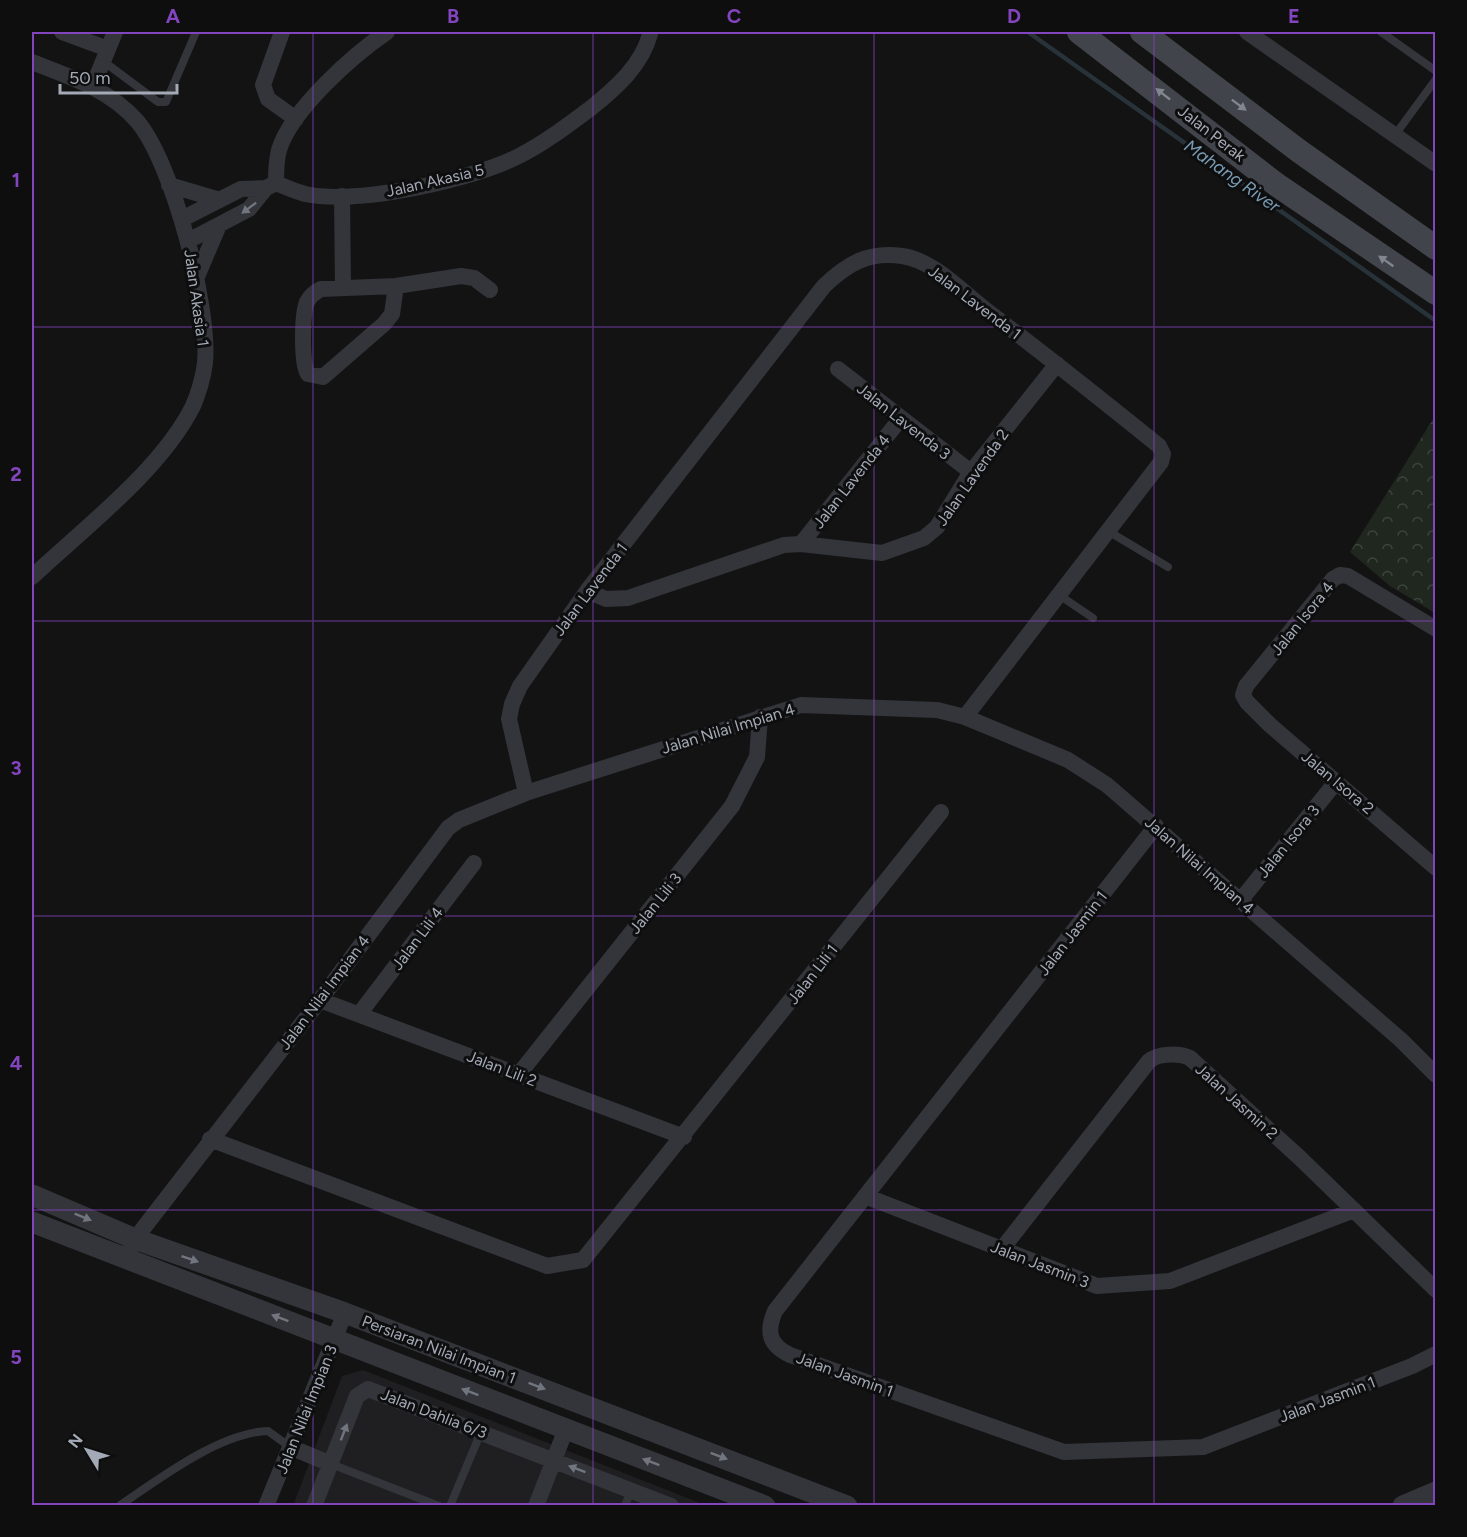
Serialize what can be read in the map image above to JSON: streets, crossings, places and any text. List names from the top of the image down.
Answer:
{
  "streets": {
    "main road": ["Jalan Perak"],
    "street": [
      "Jalan Akasia 5",
      "Jalan Akasia 1",
      "Jalan Lavenda 1",
      "Jalan Lavenda 3",
      "Jalan Lavenda 2",
      "Jalan Lavenda 4",
      "Jalan Isora 4",
      "Jalan Nilai Impian 4",
      "Jalan Isora 2",
      "Jalan Isora 3",
      "Jalan Lili 3",
      "Jalan Jasmin 1",
      "Jalan Lili 4",
      "Jalan Lili 1",
      "Jalan Lili 2",
      "Jalan Jasmin 2",
      "Jalan Jasmin 3",
      "Persiaran Nilai Impian 1",
      "Jalan Nilai Impian 3",
      "Jalan Dahlia 6/3"
    ]
  },
  "crossings": [
    ["Jalan Lavenda 1", "Jalan Lavenda 2"],
    ["Jalan Lavenda 1", "Jalan Nilai Impian 4"],
    ["Jalan Lavenda 3", "Jalan Lavenda 2"],
    ["Jalan Lavenda 3", "Jalan Lavenda 4"],
    ["Jalan Lavenda 2", "Jalan Lavenda 4"],
    ["Jalan Isora 4", "Jalan Isora 2"],
    ["Jalan Nilai Impian 4", "Jalan Isora 3"],
    ["Jalan Nilai Impian 4", "Jalan Lili 3"],
    ["Jalan Nilai Impian 4", "Jalan Jasmin 1"],
    ["Jalan Nilai Impian 4", "Jalan Lili 1"],
    ["Jalan Nilai Impian 4", "Jalan Lili 2"],
    ["Jalan Nilai Impian 4", "Persiaran Nilai Impian 1"],
    ["Jalan Isora 2", "Jalan Isora 3"],
    ["Jalan Lili 3", "Jalan Lili 2"],
    ["Jalan Jasmin 1", "Jalan Jasmin 3"],
    ["Jalan Lili 4", "Jalan Lili 2"],
    ["Jalan Lili 1", "Jalan Lili 2"],
    ["Jalan Jasmin 2", "Jalan Jasmin 3"],
    ["Persiaran Nilai Impian 1", "Jalan Nilai Impian 3"]
  ],
  "water": ["Mahang River"],
  "scale_bar": "50 m",
  "north": "top left",
  "grid": {
    "columns": [
      "A",
      "B",
      "C",
      "D",
      "E"
    ],
    "rows": [
      "1",
      "2",
      "3",
      "4",
      "5"
    ]
  }
}
